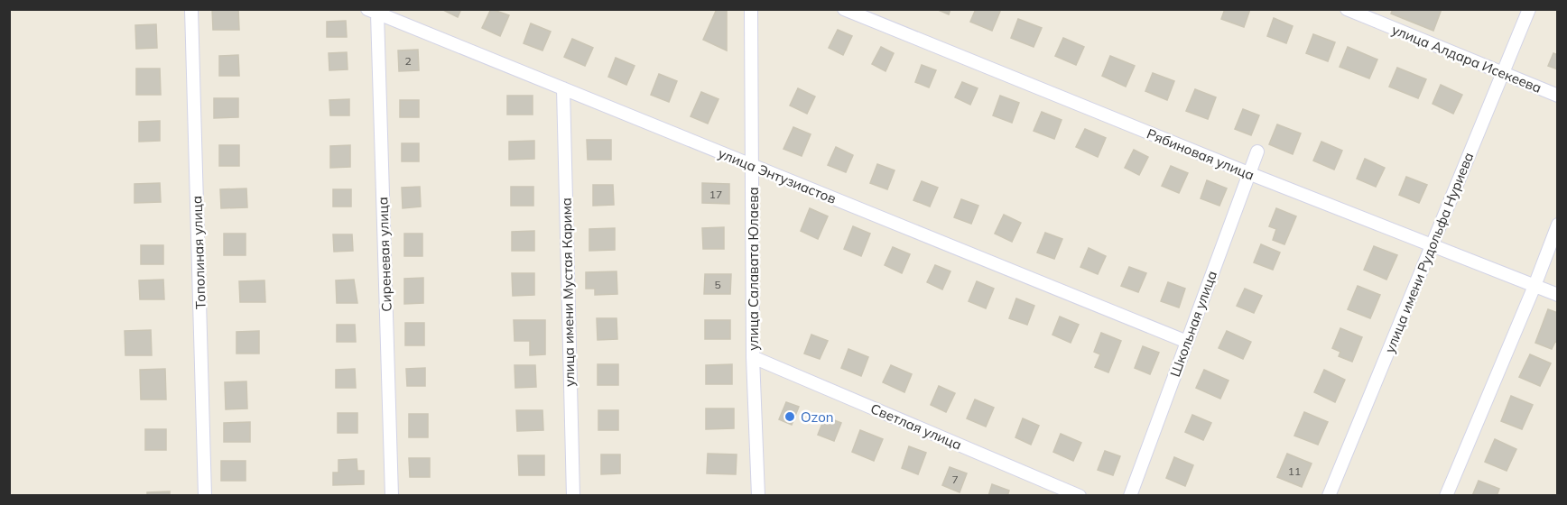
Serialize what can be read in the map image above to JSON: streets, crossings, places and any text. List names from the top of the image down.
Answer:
{
  "streets": {
    "street": [
      "улица Алдара Исекеева",
      "Рябиновая улица",
      "улица Энтузиастов",
      "Тополиная улица",
      "улица имени Рудольфа Нуриева",
      "Сиреневая улица",
      "улица Салавата Юлаева",
      "улица имени Мустая Карима",
      "Школьная улица",
      "Светлая улица"
    ]
  },
  "crossings": [
    ["улица Алдара Исекеева", "улица имени Рудольфа Нуриева"],
    ["Рябиновая улица", "улица имени Рудольфа Нуриева"],
    ["Рябиновая улица", "Школьная улица"],
    ["улица Энтузиастов", "Сиреневая улица"],
    ["улица Энтузиастов", "улица Салавата Юлаева"],
    ["улица Энтузиастов", "улица имени Мустая Карима"],
    ["улица Энтузиастов", "Школьная улица"],
    ["улица Салавата Юлаева", "Светлая улица"]
  ],
  "places": ["Ozon"],
  "house_numbers": [
    "2",
    "17",
    "5",
    "11",
    "7"
  ]
}
